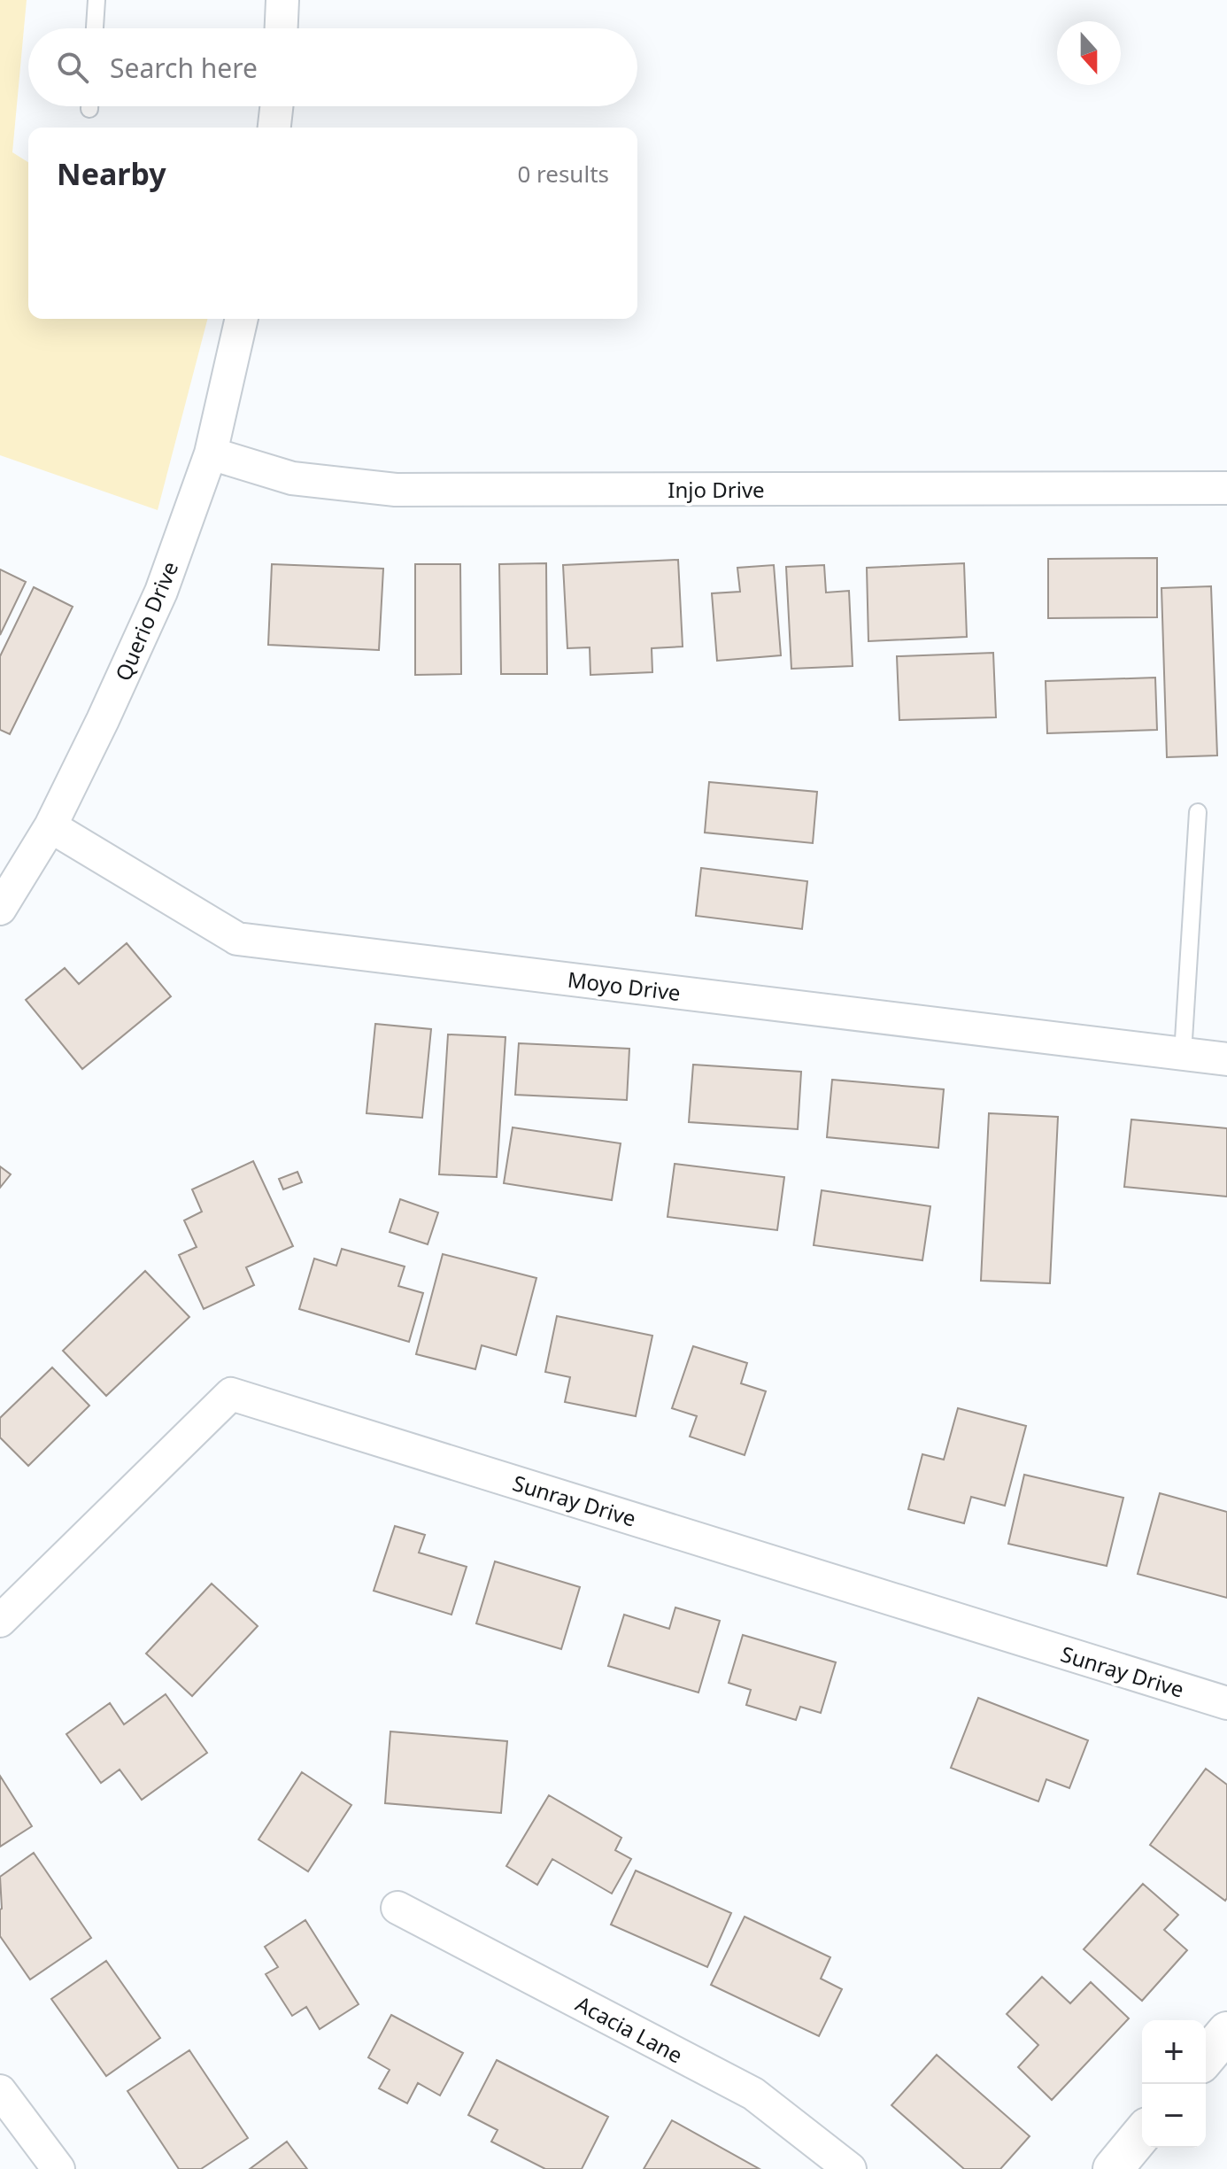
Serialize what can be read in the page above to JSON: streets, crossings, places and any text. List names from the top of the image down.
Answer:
{
  "streets": {
    "street": [
      "Injo Drive",
      "Querio Drive",
      "Moyo Drive",
      "Sunray Drive",
      "Acacia Lane"
    ]
  },
  "crossings": [
    ["Injo Drive", "Querio Drive"],
    ["Querio Drive", "Moyo Drive"]
  ],
  "north": "bottom",
  "page": {
    "search": "Search here",
    "heading": ["Nearby", "0 results"],
    "map_buttons": ["+", "−"]
  }
}
